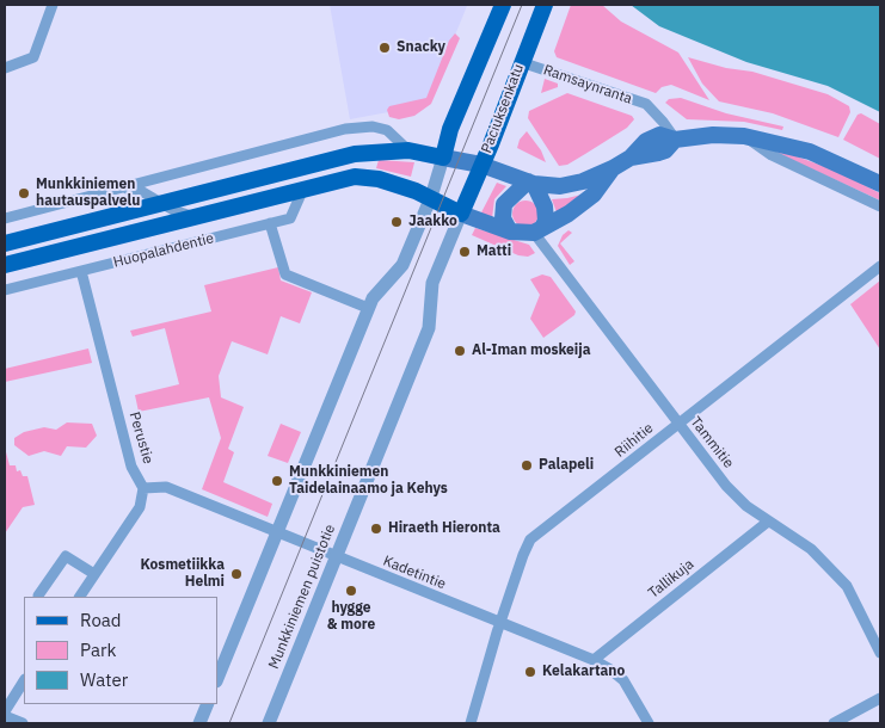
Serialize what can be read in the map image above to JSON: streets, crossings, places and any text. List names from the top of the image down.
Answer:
{
  "streets": {
    "main road": ["Paciuksenkatu", "Huopalahdentie"],
    "street": [
      "Ramsaynranta",
      "Perustie",
      "Riihitie",
      "Tammitie",
      "Kadetintie",
      "Tallikuja",
      "Munkkiniemen puistotie"
    ]
  },
  "crossings": [
    ["Ramsaynranta", "Paciuksenkatu"],
    ["Paciuksenkatu", "Huopalahdentie"],
    ["Paciuksenkatu", "Munkkiniemen puistotie"],
    ["Huopalahdentie", "Perustie"],
    ["Huopalahdentie", "Munkkiniemen puistotie"],
    ["Perustie", "Kadetintie"],
    ["Riihitie", "Tammitie"],
    ["Riihitie", "Kadetintie"],
    ["Tammitie", "Tallikuja"],
    ["Kadetintie", "Tallikuja"],
    ["Kadetintie", "Munkkiniemen puistotie"]
  ],
  "places": [
    "Snacky",
    "Munkkiniemen hautauspalvelu",
    "Jaakko",
    "Matti",
    "Al-Iman moskeija",
    "Palapeli",
    "Munkkiniemen Taidelainaamo ja Kehys",
    "Hiraeth Hieronta",
    "Kosmetiikka Helmi",
    "hygge & more",
    "Kelakartano"
  ],
  "legend": ["Road", "Park", "Water"]
}
